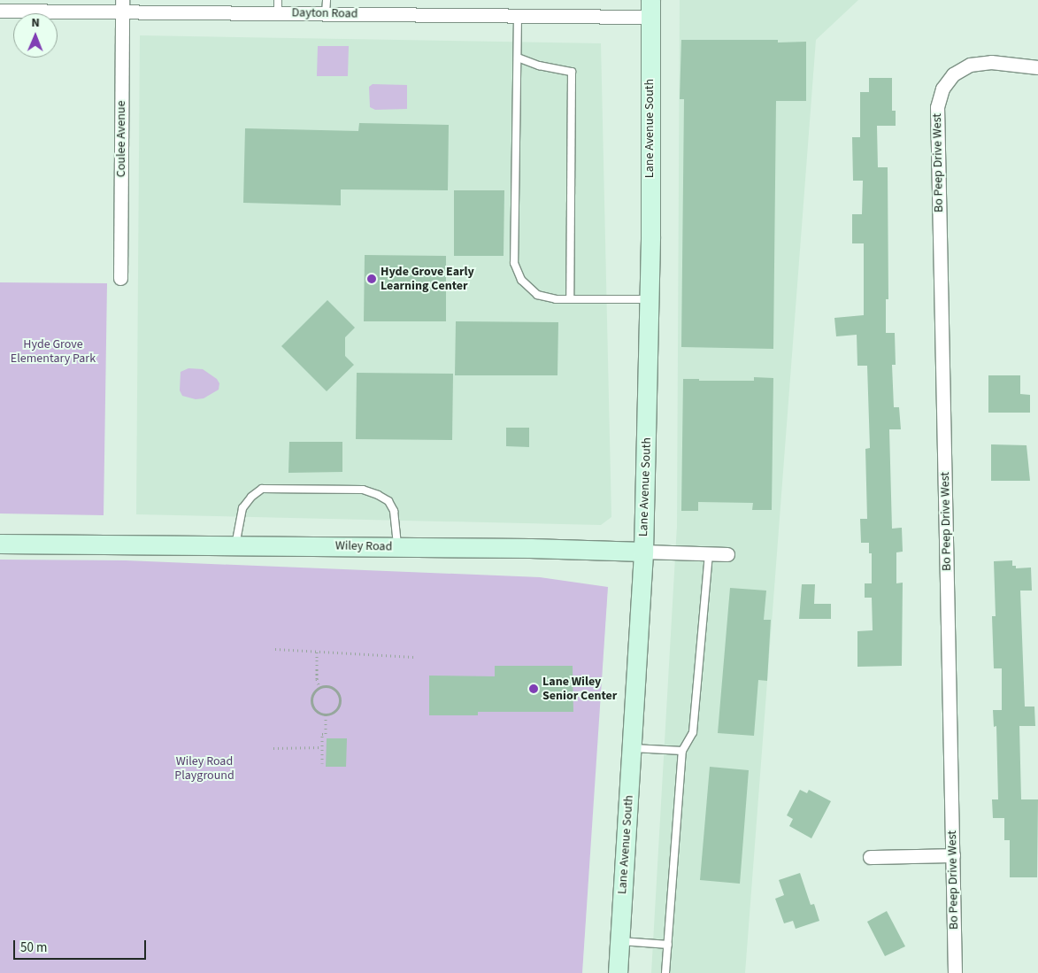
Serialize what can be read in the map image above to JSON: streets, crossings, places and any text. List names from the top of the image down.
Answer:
{
  "streets": {
    "main road": ["Lane Avenue South", "Wiley Road"],
    "street": ["Dayton Road", "Coulee Avenue", "Bo Peep Drive West"]
  },
  "crossings": [
    ["Dayton Road", "Lane Avenue South"],
    ["Dayton Road", "Coulee Avenue"],
    ["Lane Avenue South", "Wiley Road"]
  ],
  "parks": ["Hyde Grove Elementary Park", "Wiley Road Playground"],
  "places": ["Hyde Grove Early Learning Center", "Lane Wiley Senior Center"],
  "scale_bar": "50 m",
  "north": "top"
}
